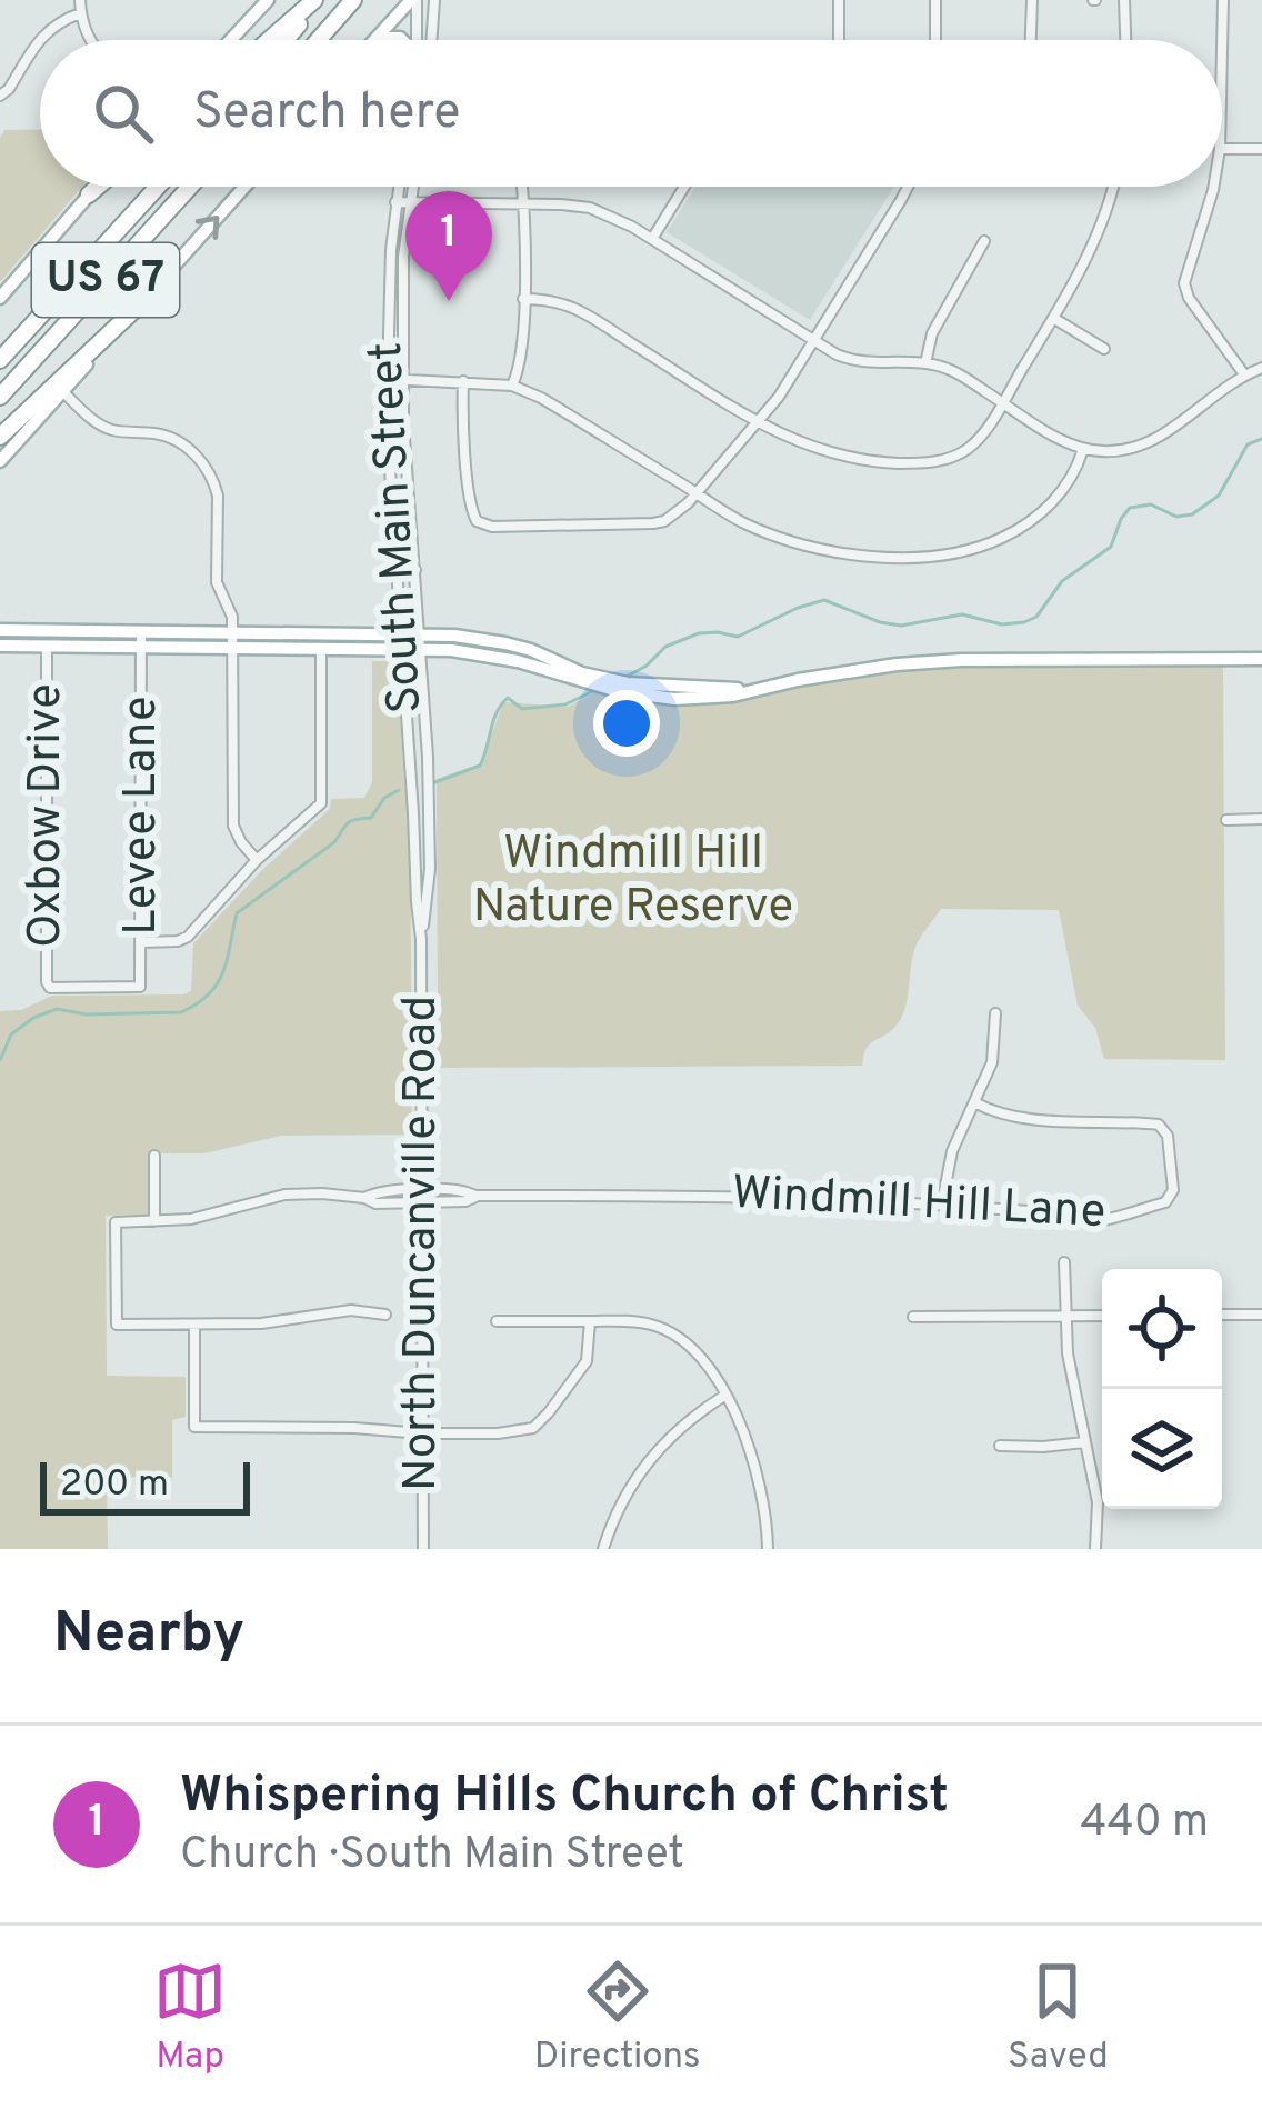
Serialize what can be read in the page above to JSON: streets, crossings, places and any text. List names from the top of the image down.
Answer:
{
  "streets": {
    "highway": ["US 67"],
    "street": [
      "South Main Street",
      "Oxbow Drive",
      "Levee Lane",
      "Windmill Hill Lane",
      "North Duncanville Road"
    ]
  },
  "crossings": [
    ["South Main Street", "North Duncanville Road"],
    ["Oxbow Drive", "Levee Lane"],
    ["Windmill Hill Lane", "North Duncanville Road"]
  ],
  "parks": ["Windmill Hill Nature Reserve"],
  "scale_bar": "200 m",
  "page": {
    "search": "Search here",
    "pins": "1",
    "scale": "200 m",
    "heading": "Nearby",
    "list": [
      {
        "mark": "1",
        "name": "Whispering Hills Church of Christ",
        "note": "Church · South Main Street",
        "value": "440 m"
      }
    ],
    "nav": ["Map", "Directions", "Saved"]
  }
}
